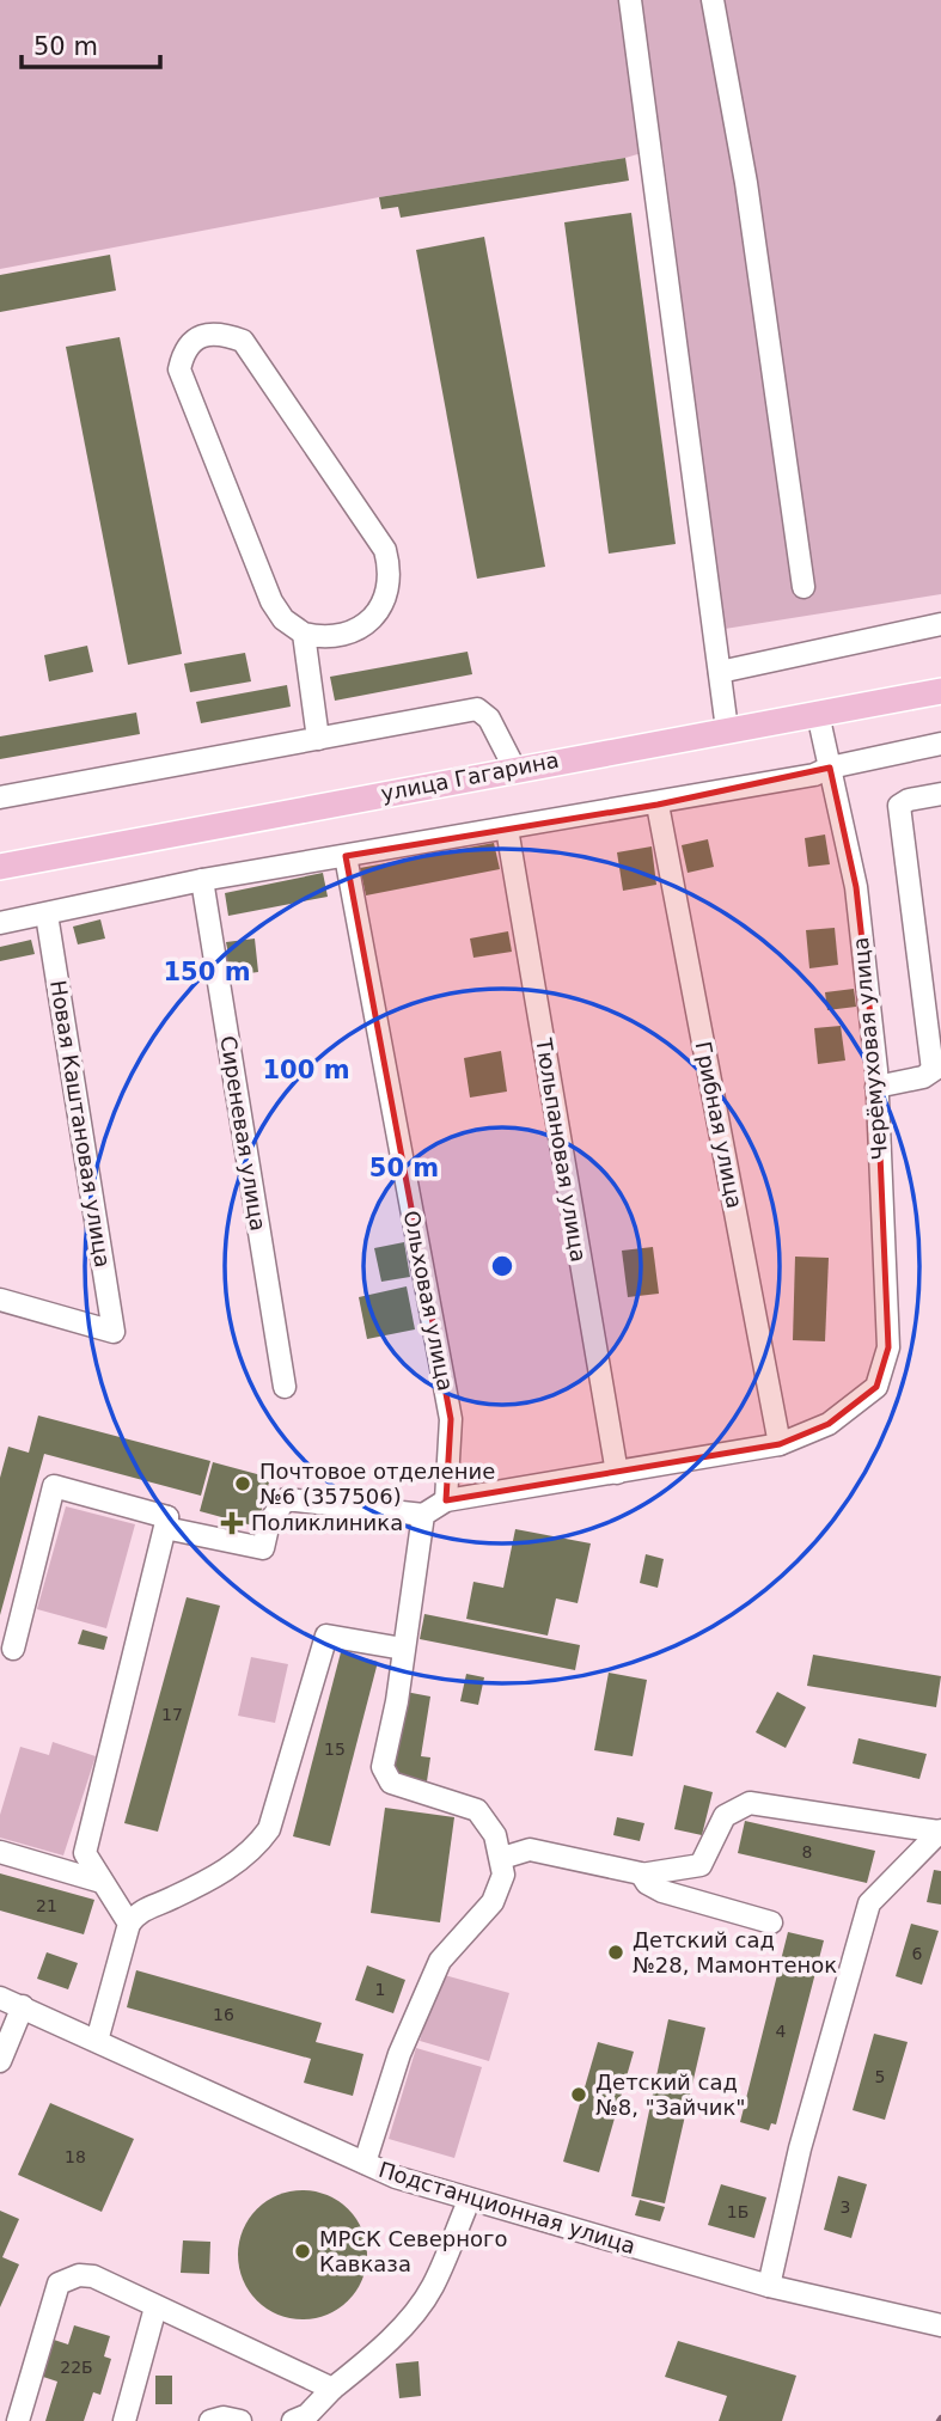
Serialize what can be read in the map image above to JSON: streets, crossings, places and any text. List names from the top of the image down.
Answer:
{
  "streets": {
    "main road": ["улица Гагарина"],
    "street": [
      "Черёмуховая улица",
      "Новая Каштановая улица",
      "Грибная улица",
      "Сиреневая улица",
      "Тюльпановая улица",
      "Ольховая улица",
      "Подстанционная улица"
    ]
  },
  "crossings": [
    ["улица Гагарина", "Черёмуховая улица"],
    ["Черёмуховая улица", "Грибная улица"]
  ],
  "places": {
    "other": [
      "Почтовое отделение №6 (357506)",
      "Детский сад №28, Мамонтенок",
      "Детский сад №8, \"Зайчик\"",
      "МРСК Северного Кавказа"
    ],
    "health": ["Поликлиника"]
  },
  "house_numbers": [
    "17",
    "15",
    "8",
    "21",
    "6",
    "1",
    "16",
    "4",
    "5",
    "18",
    "3",
    "1Б",
    "22Б"
  ],
  "scale_bar": "50 m",
  "rings": ["150 m", "100 m", "50 m"]
}
